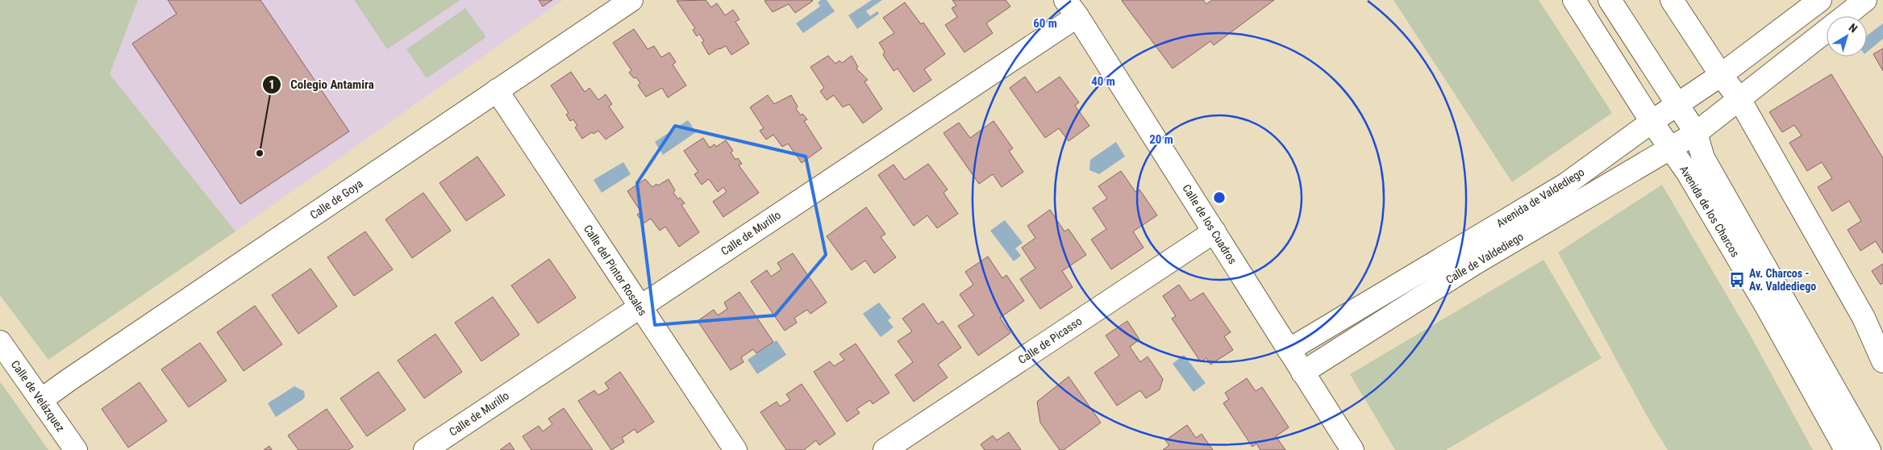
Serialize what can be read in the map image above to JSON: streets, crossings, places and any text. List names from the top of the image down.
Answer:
{
  "streets": {
    "street": [
      "Avenida de Valdediego",
      "Calle de Goya",
      "Avenida de los Charcos",
      "Calle de los Cuadros",
      "Calle de Murillo",
      "Calle de Valdediego",
      "Calle del Pintor Rosales",
      "Calle de Picasso",
      "Calle de Velázquez"
    ]
  },
  "crossings": [
    ["Avenida de Valdediego", "Avenida de los Charcos"],
    ["Avenida de Valdediego", "Calle de los Cuadros"],
    ["Calle de Goya", "Calle del Pintor Rosales"],
    ["Calle de Goya", "Calle de Velázquez"],
    ["Avenida de los Charcos", "Calle de Valdediego"],
    ["Calle de los Cuadros", "Calle de Murillo"],
    ["Calle de los Cuadros", "Calle de Valdediego"],
    ["Calle de los Cuadros", "Calle de Picasso"],
    ["Calle de Murillo", "Calle del Pintor Rosales"]
  ],
  "places": {
    "other": ["Colegio Antamira"],
    "bus stop": ["Av. Charcos - Av. Valdediego"]
  },
  "north": "top right",
  "rings": ["60 m", "40 m", "20 m"]
}
